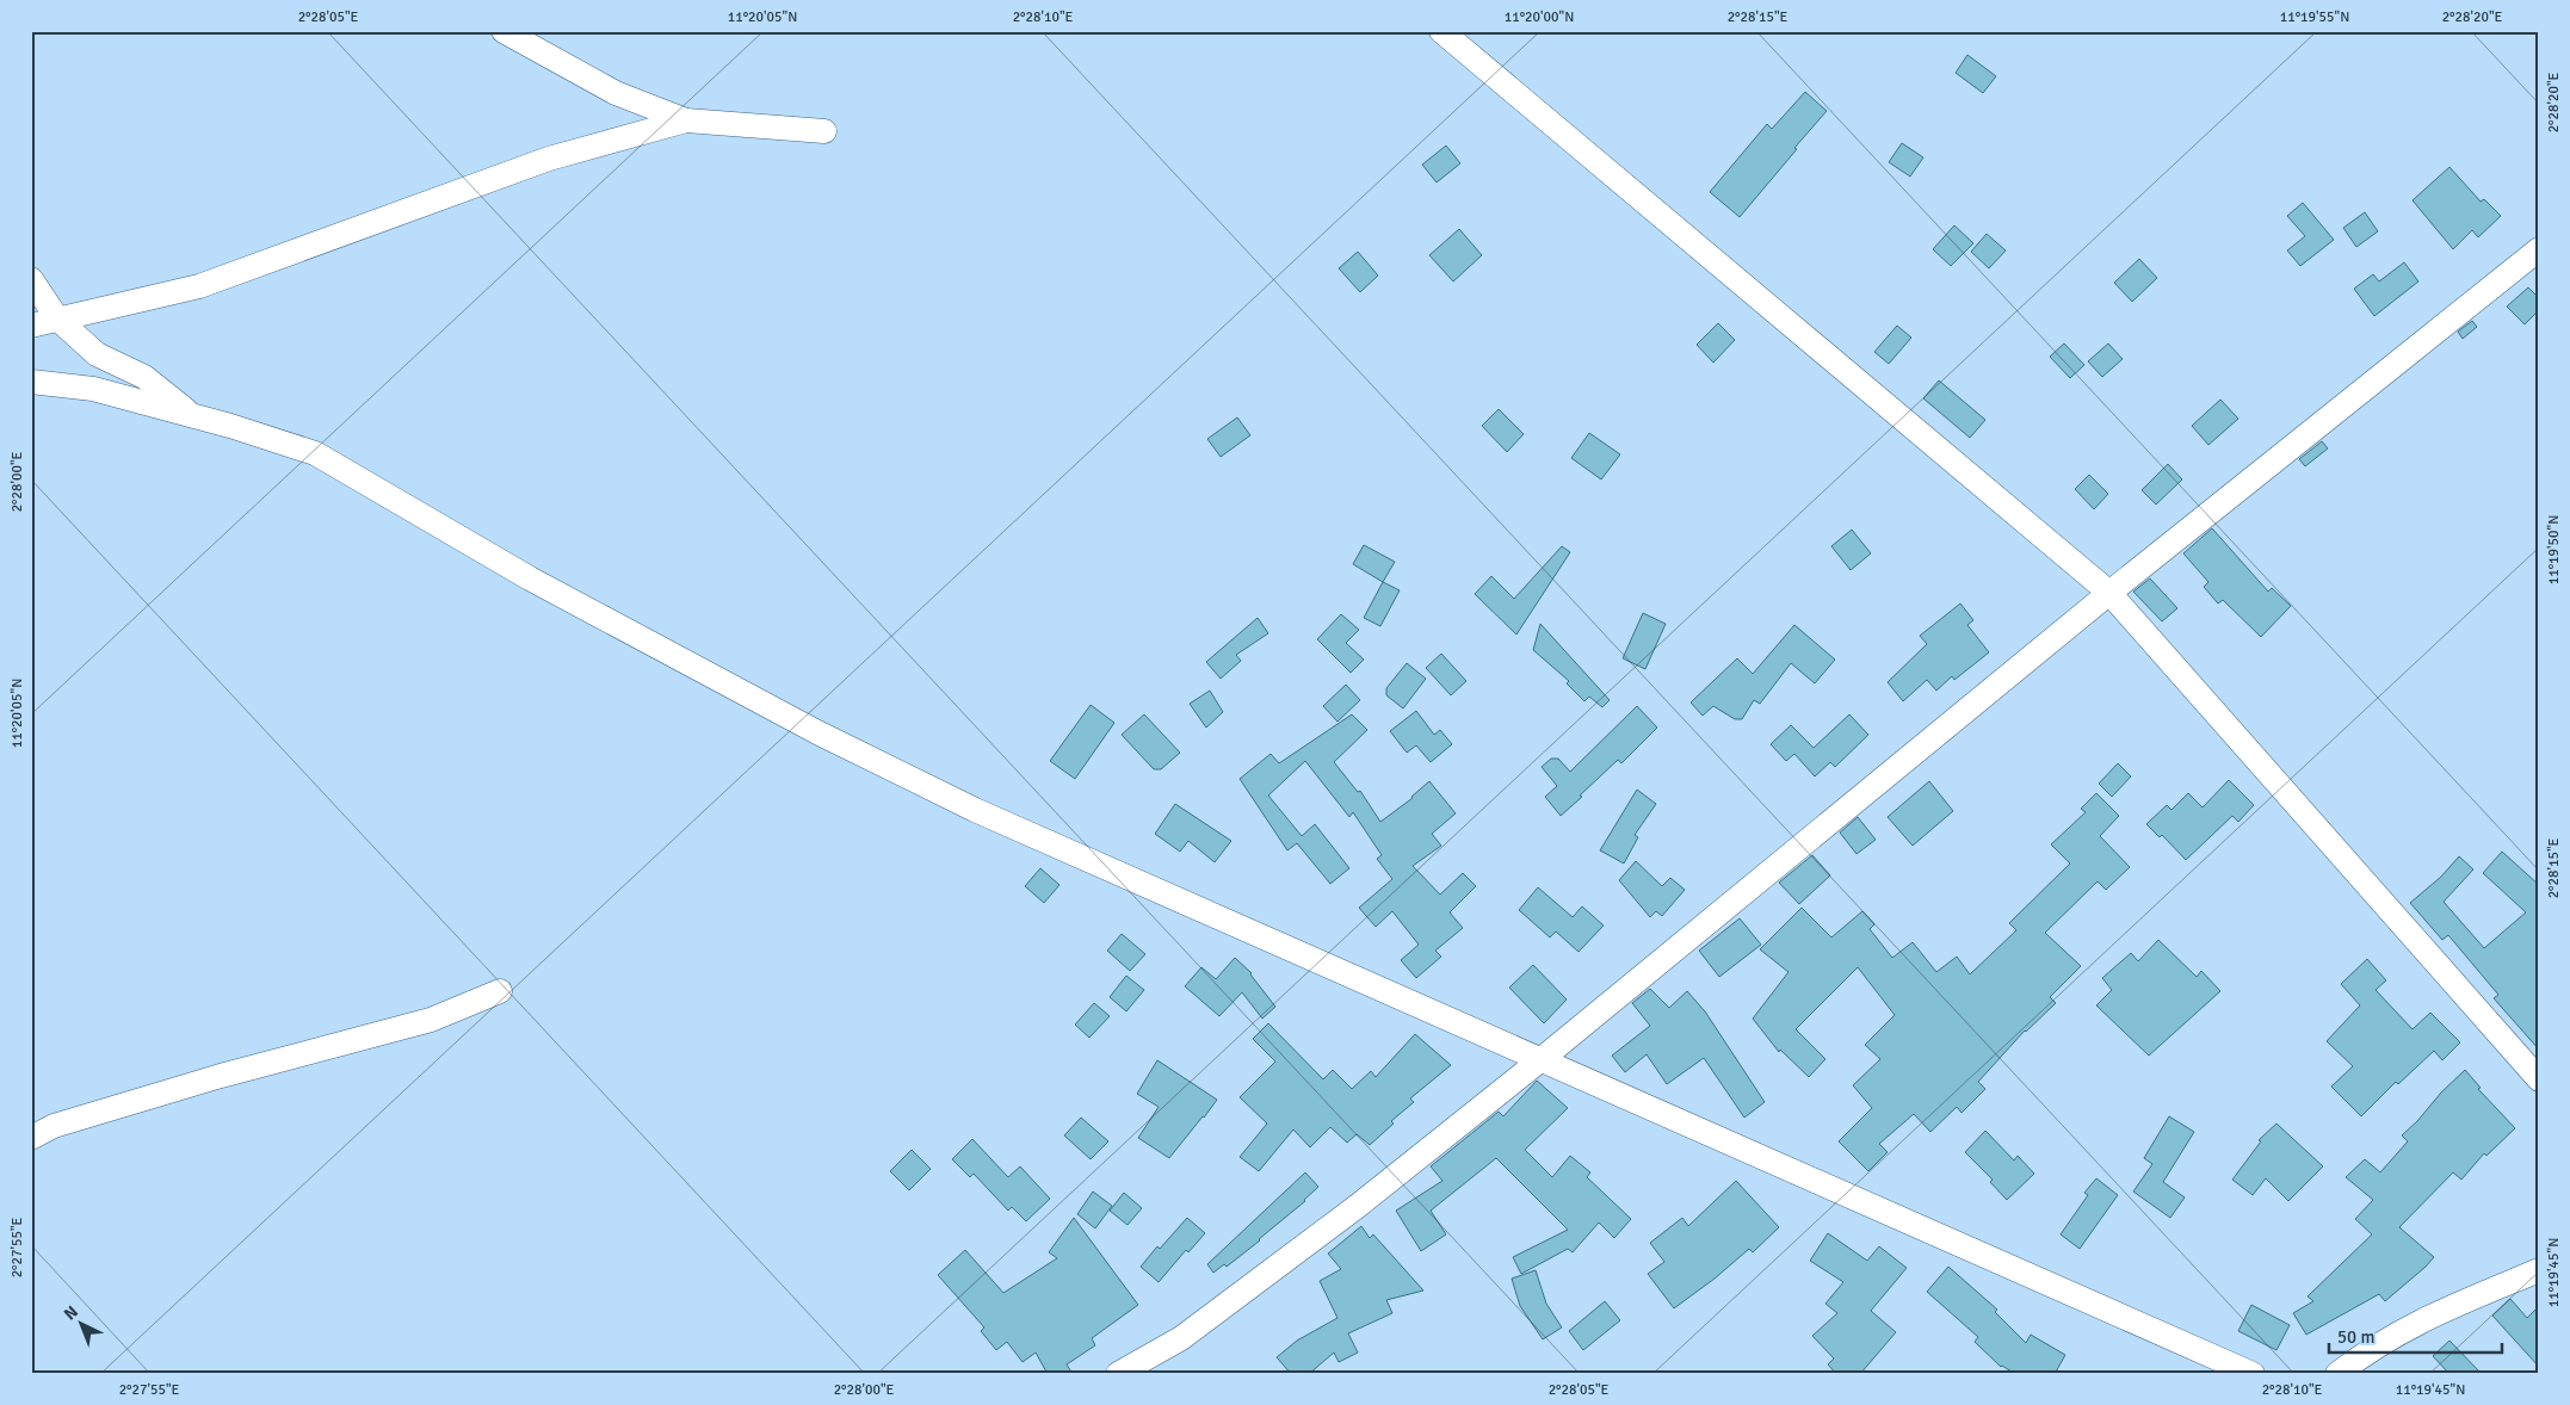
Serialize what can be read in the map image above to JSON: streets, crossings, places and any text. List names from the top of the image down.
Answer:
{
  "scale_bar": "50 m",
  "north": "top left",
  "coordinates": [
    "2°28'05\"E",
    "11°20'05\"N",
    "2°28'10\"E",
    "11°20'00\"N",
    "2°28'15\"E",
    "11°19'55\"N",
    "2°28'20\"E",
    "2°28'00\"E",
    "11°19'50\"N",
    "2°27'55\"E",
    "11°19'45\"N"
  ]
}
